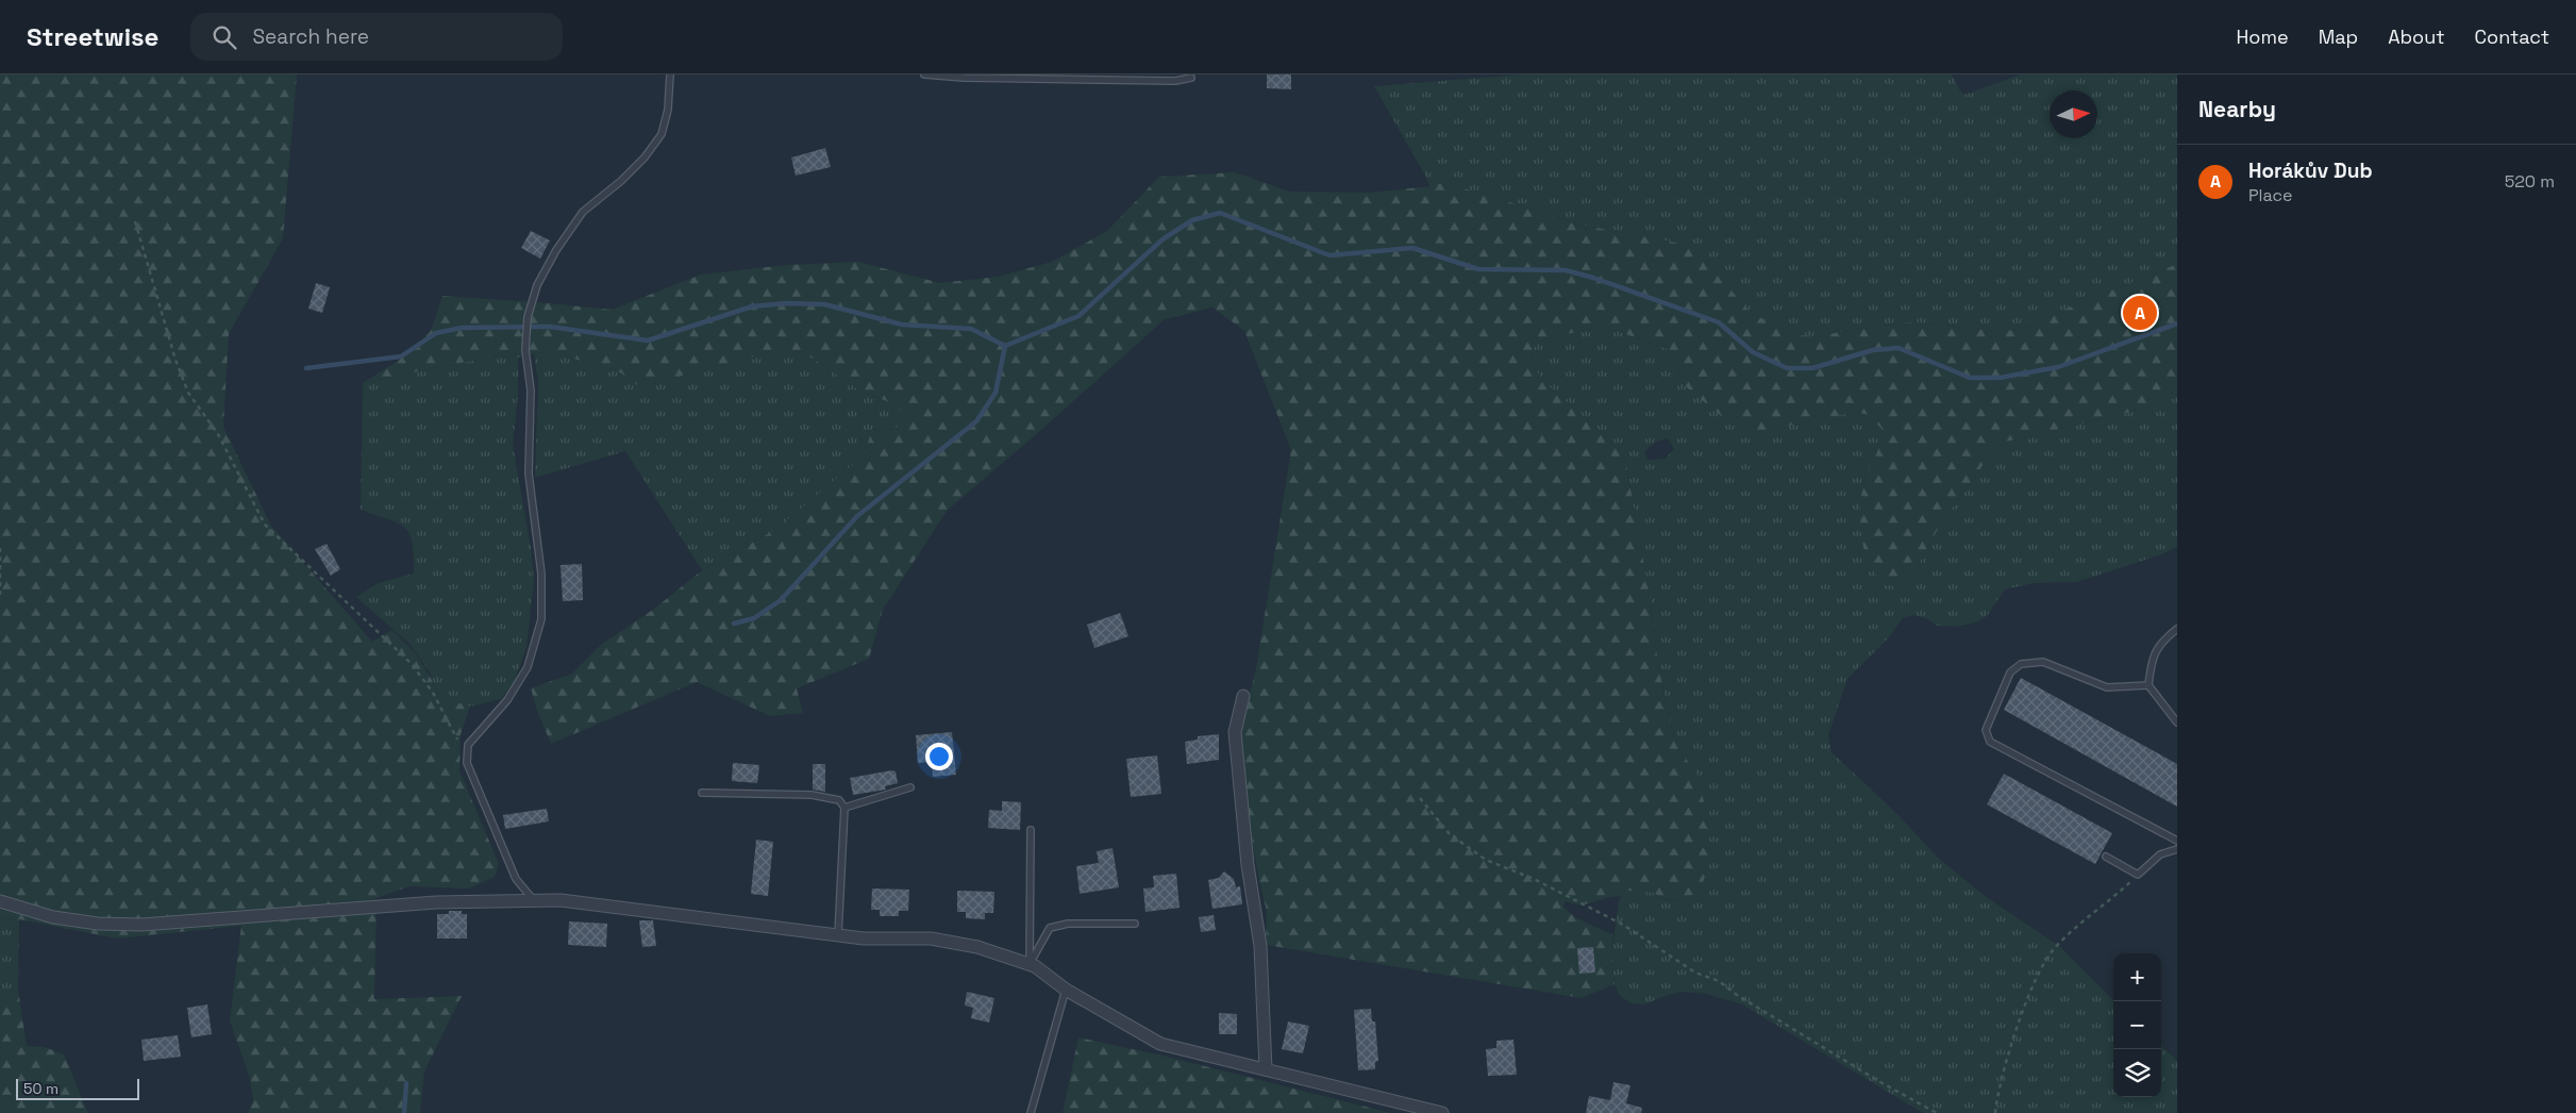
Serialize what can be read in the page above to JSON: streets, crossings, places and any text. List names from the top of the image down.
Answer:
{
  "scale_bar": "50 m",
  "north": "right",
  "page": {
    "header": "Streetwise",
    "search": "Search here",
    "nav": [
      "Home",
      "Map",
      "About",
      "Contact"
    ],
    "heading": "Nearby",
    "list": [
      {
        "mark": "A",
        "name": "Horákův Dub",
        "note": "Place",
        "value": "520 m"
      }
    ],
    "pins": "A",
    "map_buttons": ["+", "−"],
    "scale": "50 m"
  }
}
